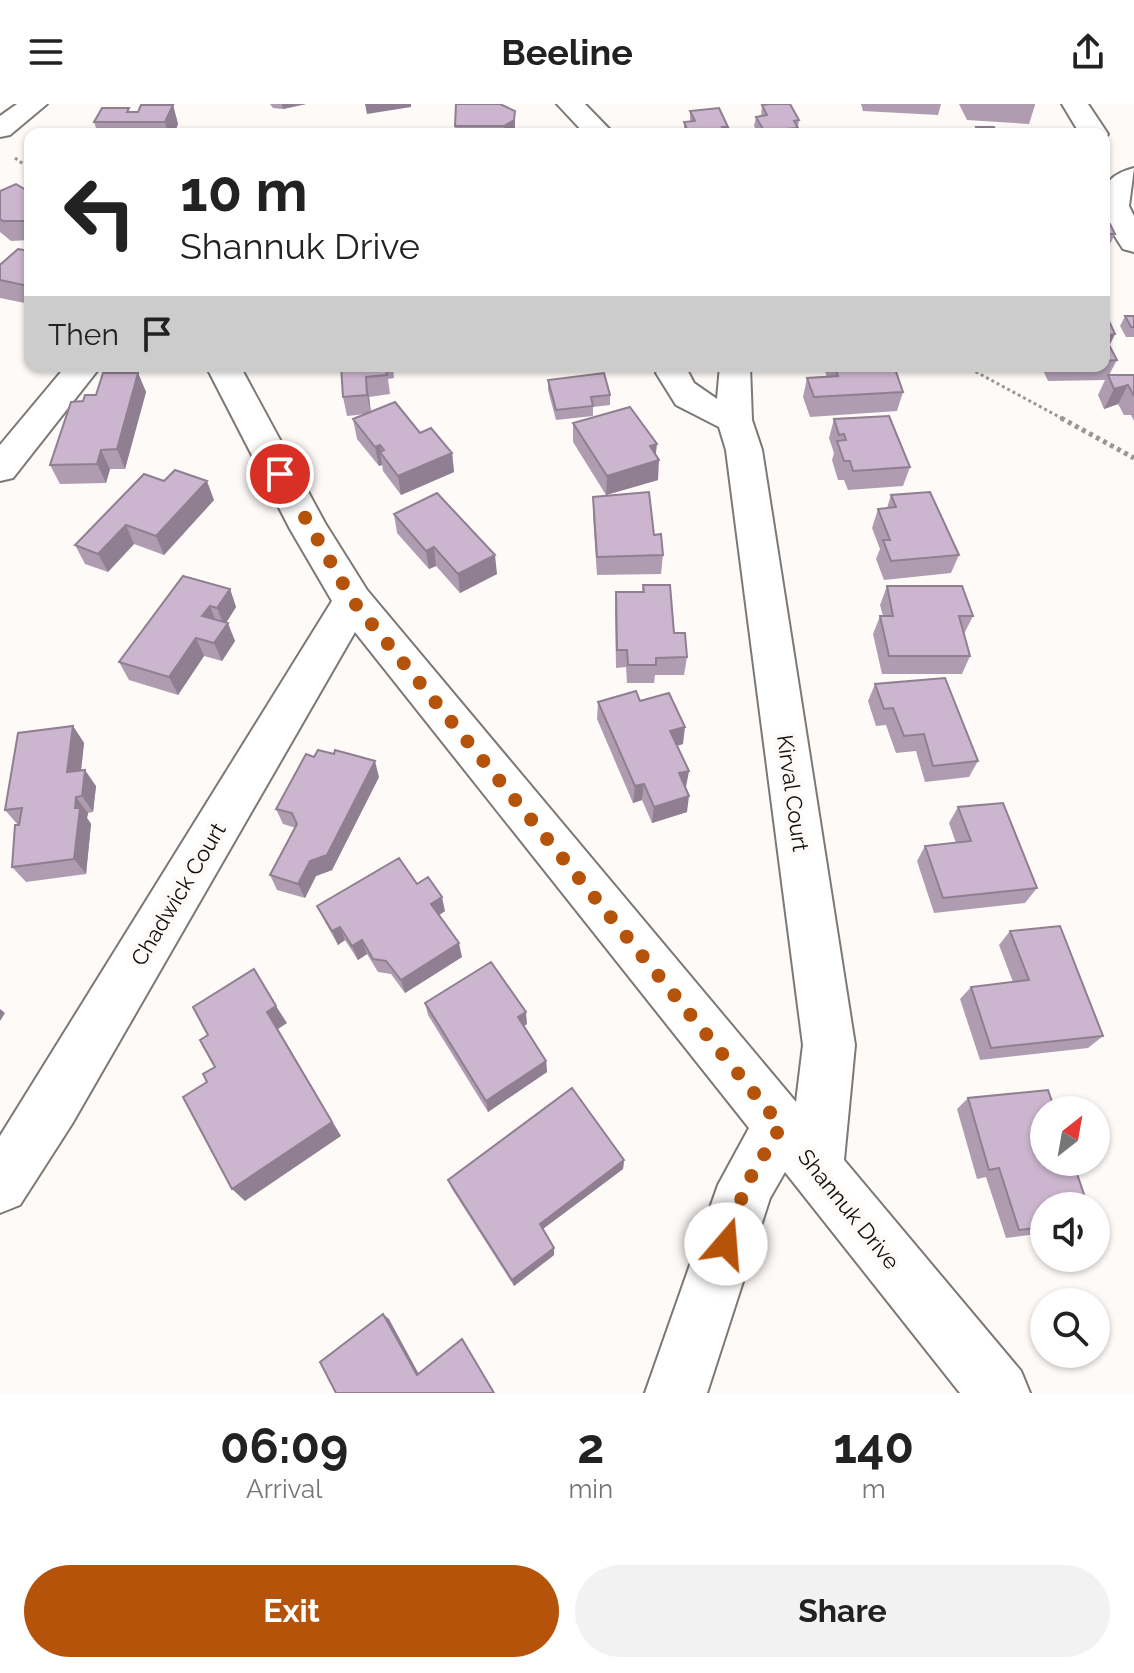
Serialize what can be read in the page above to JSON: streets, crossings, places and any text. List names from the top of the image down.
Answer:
{
  "streets": {
    "street": ["Kirval Court", "Chadwick Court", "Shannuk Drive"]
  },
  "crossings": [
    ["Kirval Court", "Shannuk Drive"],
    ["Chadwick Court", "Shannuk Drive"]
  ],
  "north": "top right",
  "page": {
    "header": "Beeline",
    "turn": ["10 m", "Shannuk Drive"],
    "then": "Then",
    "eta": [
      "06:09",
      "Arrival",
      "2",
      "min",
      "140",
      "m"
    ],
    "buttons": ["Exit", "Share"]
  }
}
